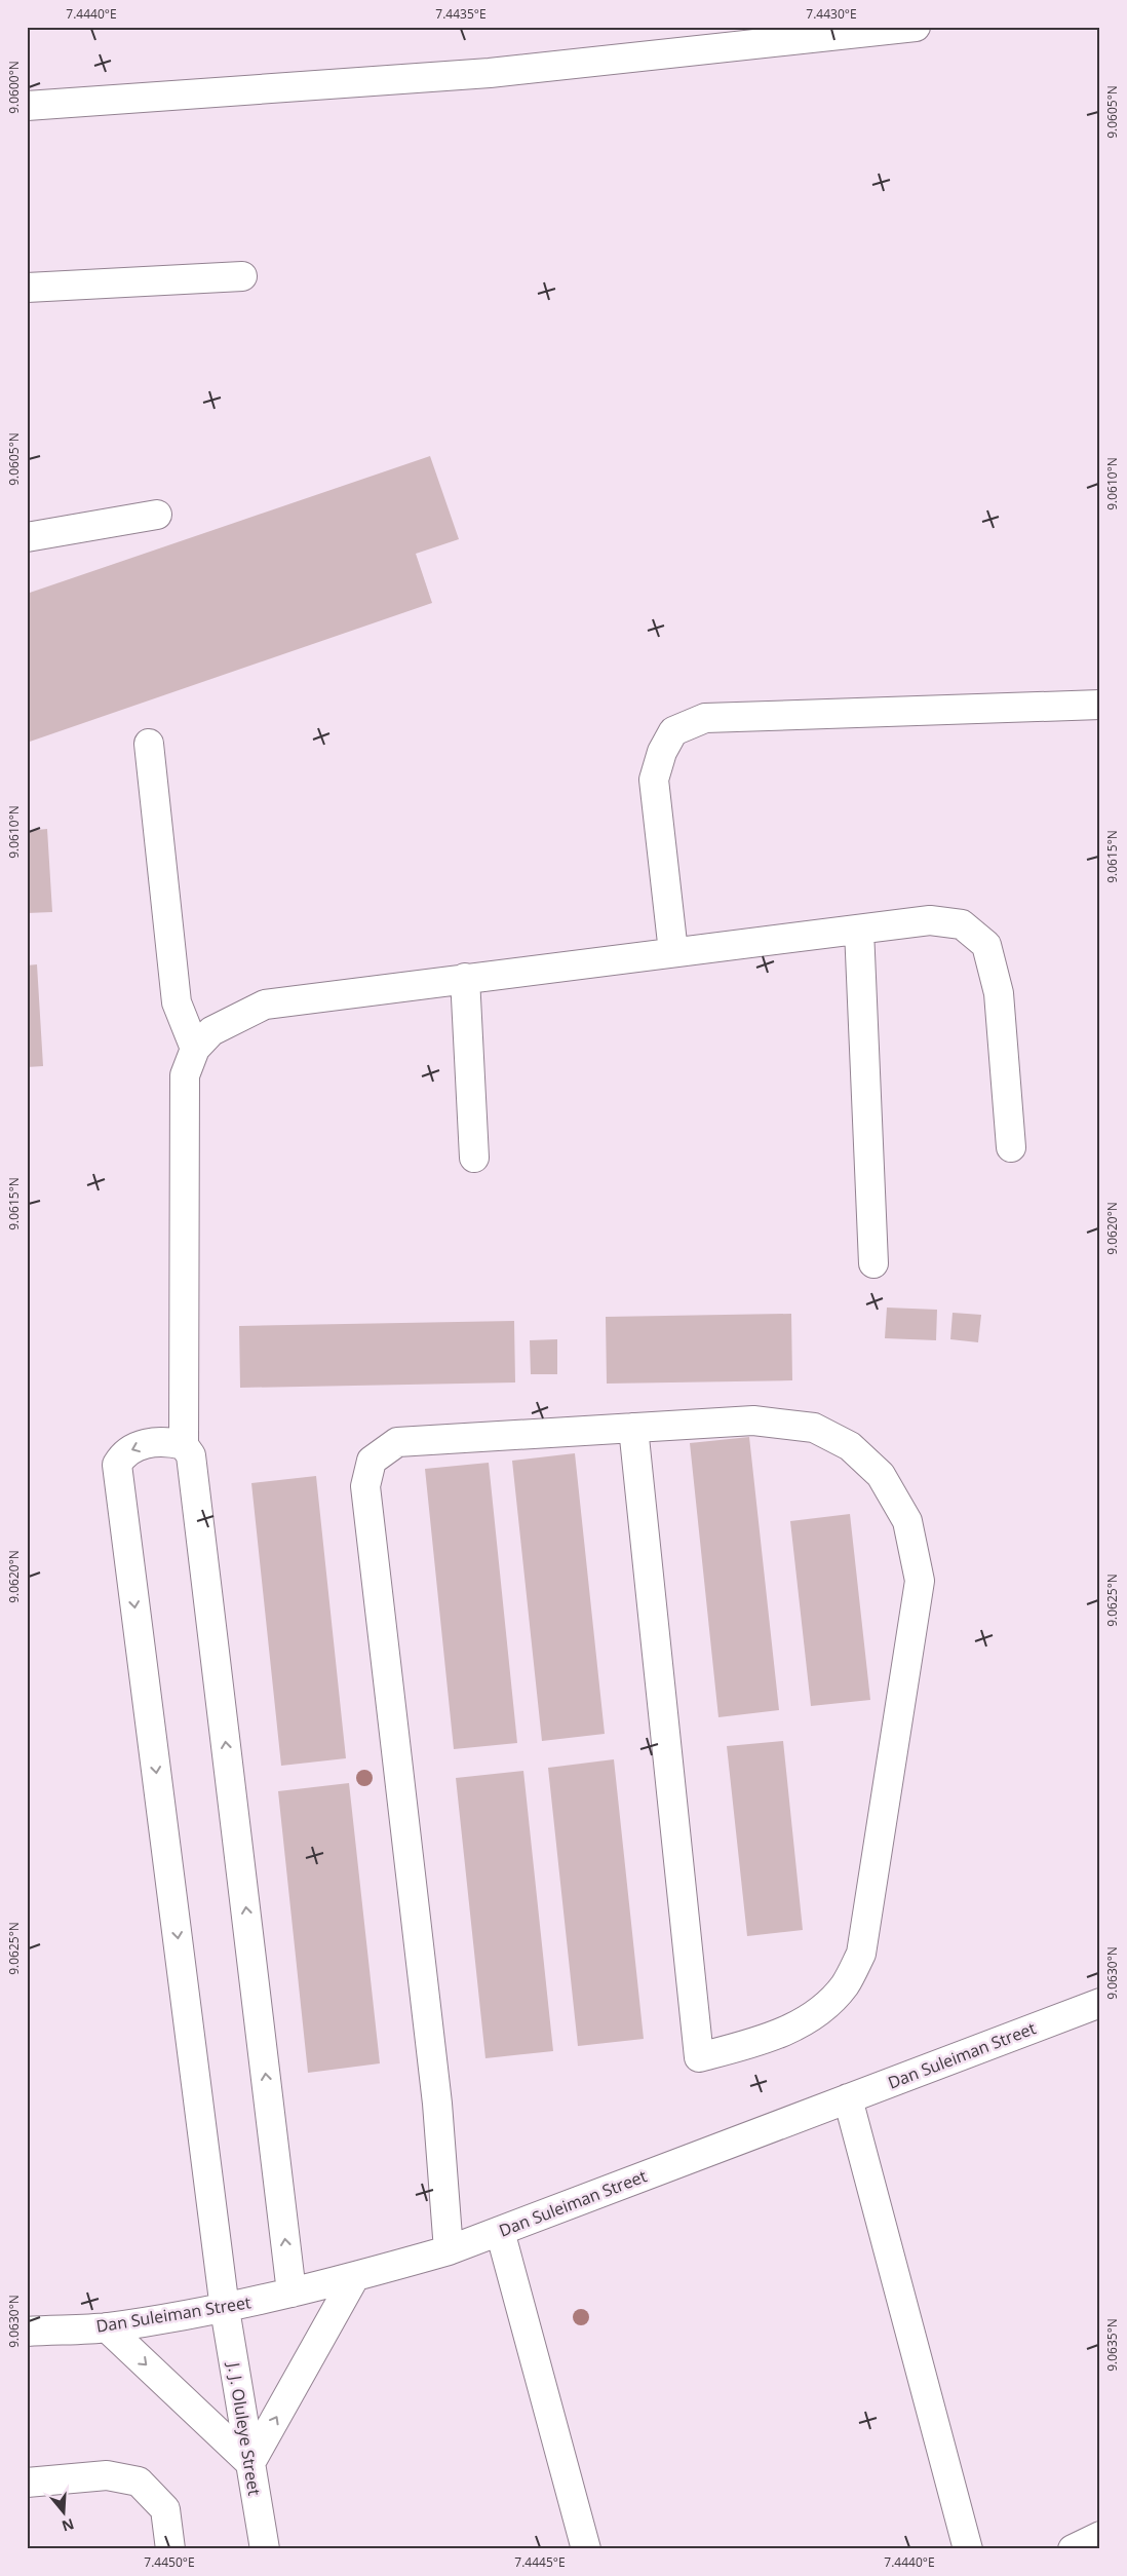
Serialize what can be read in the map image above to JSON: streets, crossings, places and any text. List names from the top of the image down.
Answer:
{
  "streets": {
    "street": ["Dan Suleiman Street", "J. J. Oluleye Street"]
  },
  "crossings": [
    ["Dan Suleiman Street", "J. J. Oluleye Street"]
  ],
  "north": "bottom",
  "coordinates": [
    "7.4440°E",
    "7.4435°E",
    "7.4430°E",
    "9.0600°N",
    "9.0605°N",
    "9.0610°N",
    "9.0615°N",
    "9.0620°N",
    "9.0625°N",
    "9.0630°N",
    "9.0635°N",
    "7.4450°E",
    "7.4445°E"
  ]
}
